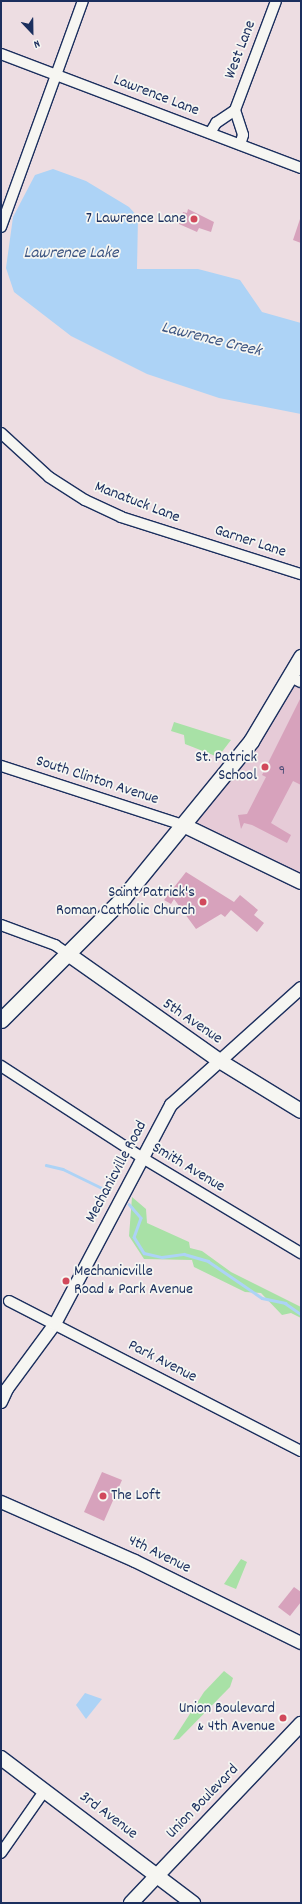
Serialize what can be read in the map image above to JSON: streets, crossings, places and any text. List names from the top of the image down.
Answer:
{
  "streets": {
    "main road": ["5th Avenue", "Union Boulevard", "3rd Avenue"],
    "street": [
      "West Lane",
      "Lawrence Lane",
      "Manatuck Lane",
      "Garner Lane",
      "South Clinton Avenue",
      "Smith Avenue",
      "Mechanicville Road",
      "Park Avenue",
      "4th Avenue"
    ]
  },
  "crossings": [
    ["Manatuck Lane", "Garner Lane"],
    ["5th Avenue", "Mechanicville Road"],
    ["Smith Avenue", "Mechanicville Road"],
    ["Mechanicville Road", "Park Avenue"],
    ["Union Boulevard", "3rd Avenue"]
  ],
  "water": ["Lawrence Lake", "Lawrence Creek"],
  "places": [
    "7 Lawrence Lane",
    "St. Patrick School",
    "Saint Patrick's Roman Catholic Church",
    "Mechanicville Road & Park Avenue",
    "The Loft",
    "Union Boulevard & 4th Avenue"
  ],
  "house_numbers": ["9"],
  "north": "bottom"
}
